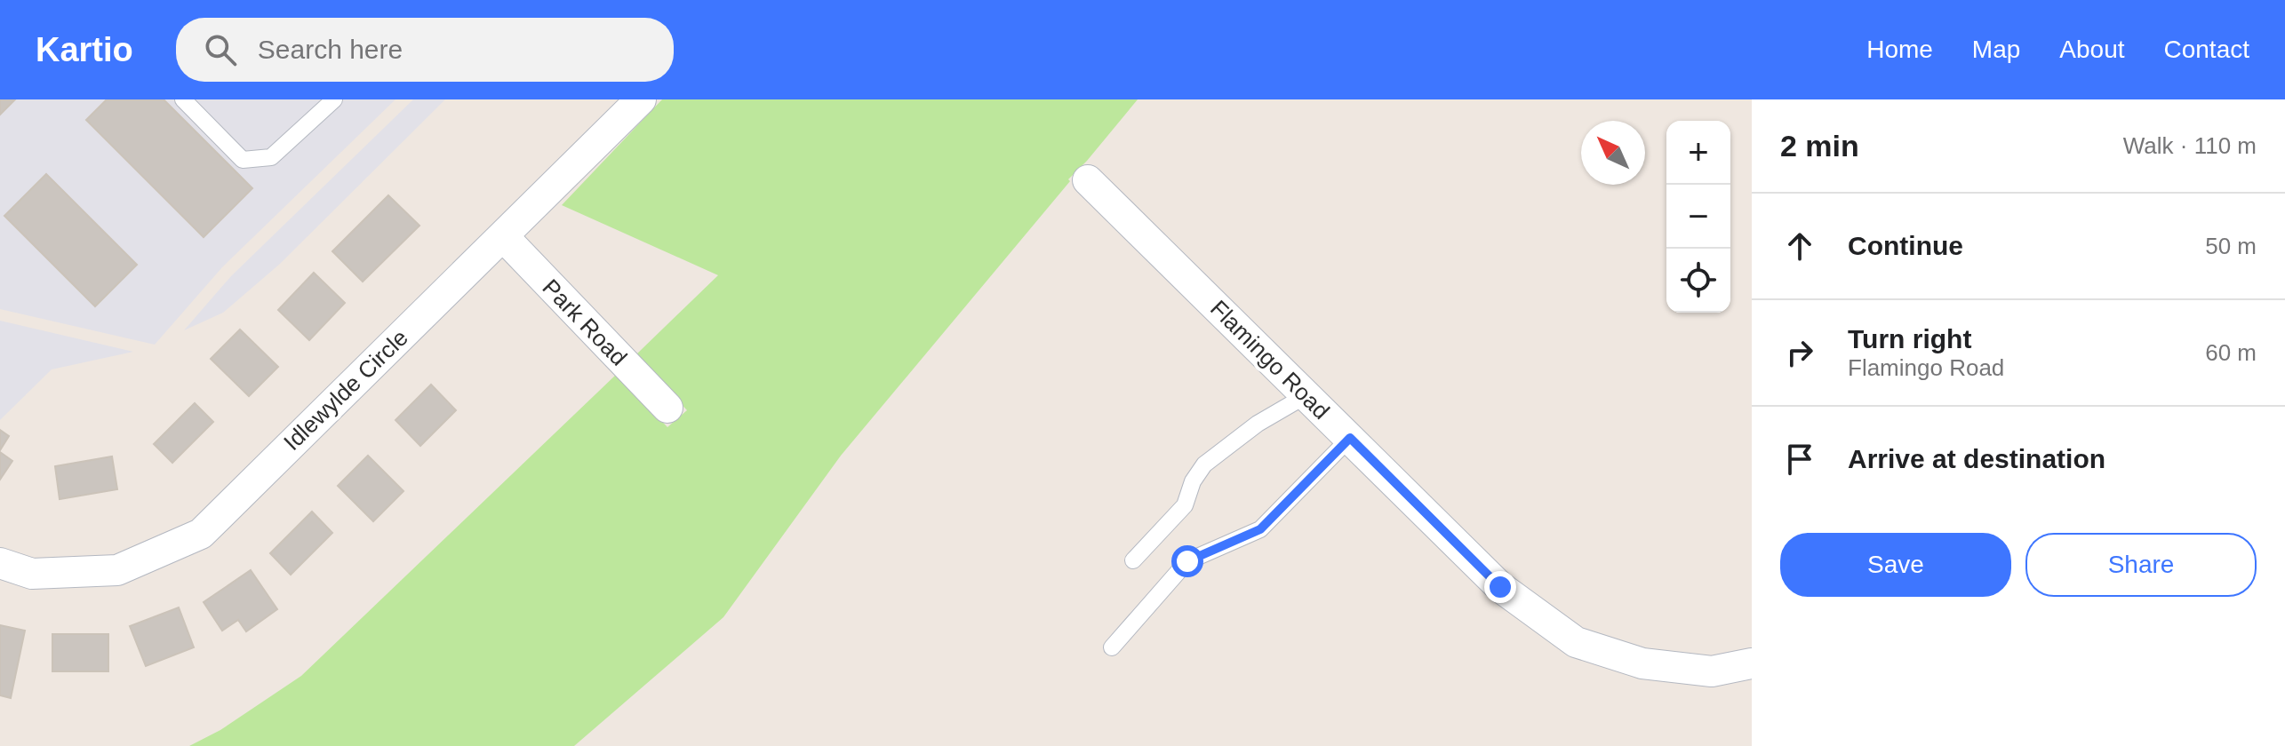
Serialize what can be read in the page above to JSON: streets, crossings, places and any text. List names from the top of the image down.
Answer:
{
  "streets": {
    "street": ["Park Road", "Flamingo Road", "Idlewylde Circle"]
  },
  "crossings": [
    ["Park Road", "Idlewylde Circle"]
  ],
  "north": "top left",
  "page": {
    "header": "Kartio",
    "search": "Search here",
    "nav": [
      "Home",
      "Map",
      "About",
      "Contact"
    ],
    "heading": ["2 min", "Walk · 110 m"],
    "map_buttons": ["+", "−"],
    "list": [
      ["Continue", "50 m"],
      ["Turn right", "Flamingo Road", "60 m"],
      "Arrive at destination"
    ],
    "buttons": ["Save", "Share"]
  }
}
